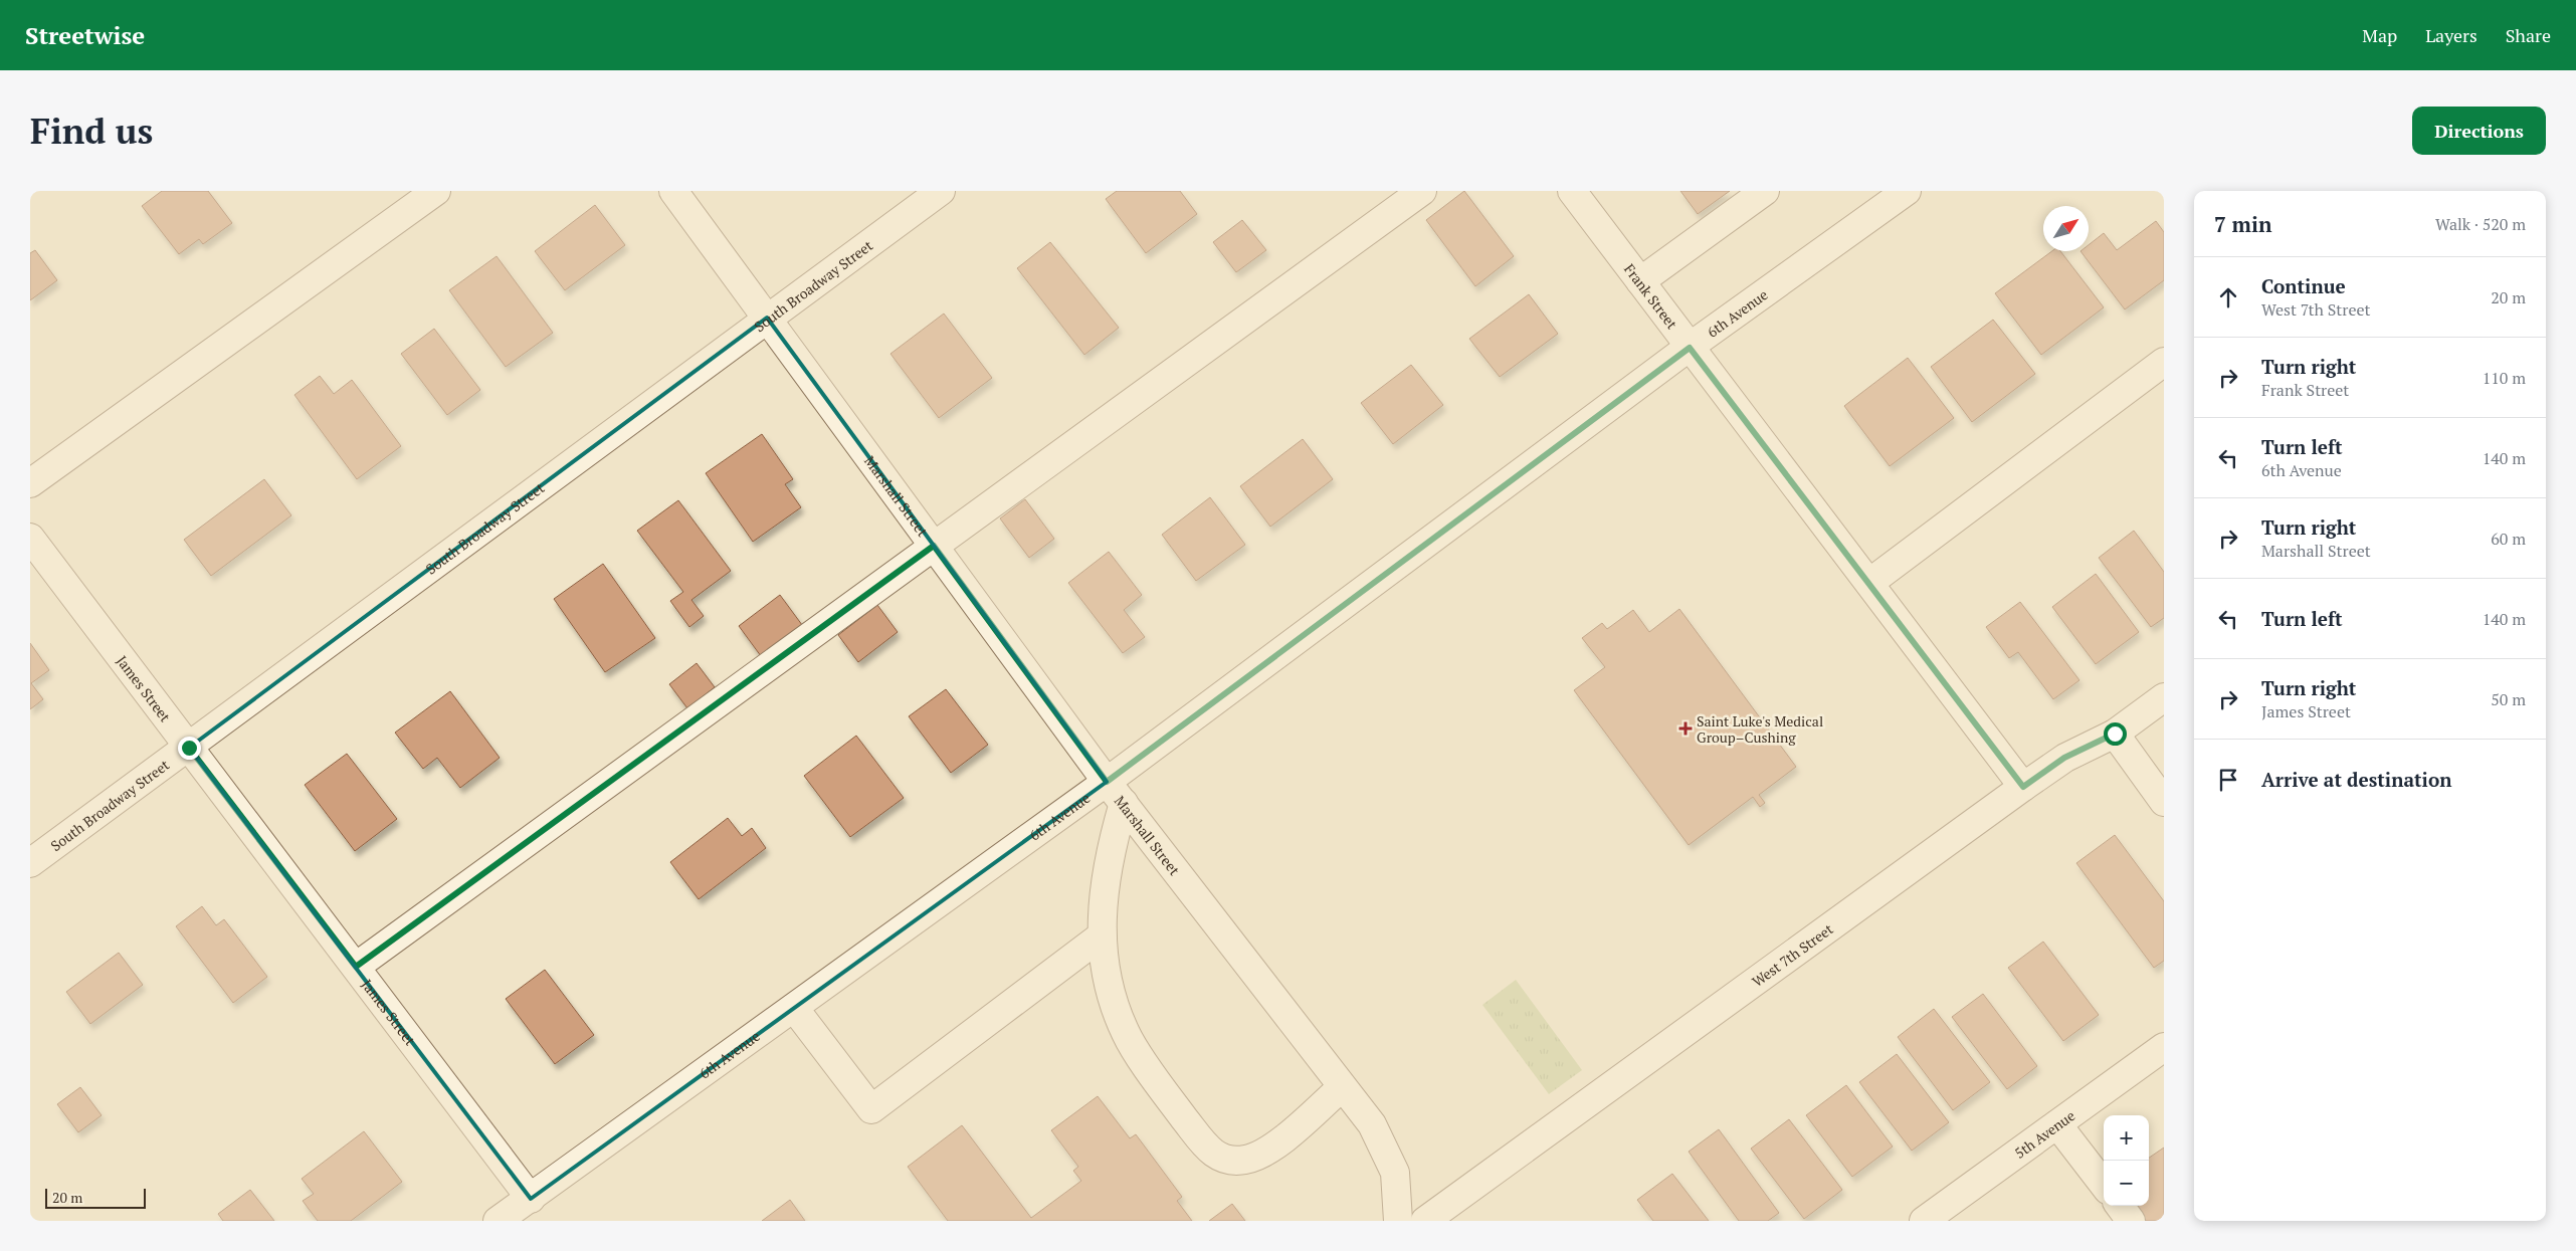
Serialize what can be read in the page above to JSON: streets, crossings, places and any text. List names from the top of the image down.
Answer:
{
  "streets": {
    "street": [
      "South Broadway Street",
      "Frank Street",
      "6th Avenue",
      "Marshall Street",
      "James Street",
      "West 7th Street",
      "5th Avenue"
    ]
  },
  "crossings": [
    ["South Broadway Street", "Marshall Street"],
    ["South Broadway Street", "James Street"],
    ["Frank Street", "6th Avenue"],
    ["Frank Street", "West 7th Street"],
    ["6th Avenue", "Marshall Street"],
    ["6th Avenue", "James Street"]
  ],
  "places": {
    "health": ["Saint Luke's Medical Group–Cushing"]
  },
  "scale_bar": "20 m",
  "north": "top right",
  "page": {
    "header": "Streetwise",
    "nav": ["Map", "Layers", "Share"],
    "buttons": "Directions",
    "title": "Find us",
    "heading": ["7 min", "Walk · 520 m"],
    "list": [
      ["Continue", "West 7th Street", "20 m"],
      ["Turn right", "Frank Street", "110 m"],
      ["Turn left", "6th Avenue", "140 m"],
      ["Turn right", "Marshall Street", "60 m"],
      ["Turn left", "140 m"],
      ["Turn right", "James Street", "50 m"],
      "Arrive at destination"
    ],
    "map_buttons": ["+", "−"],
    "scale": "20 m"
  }
}
